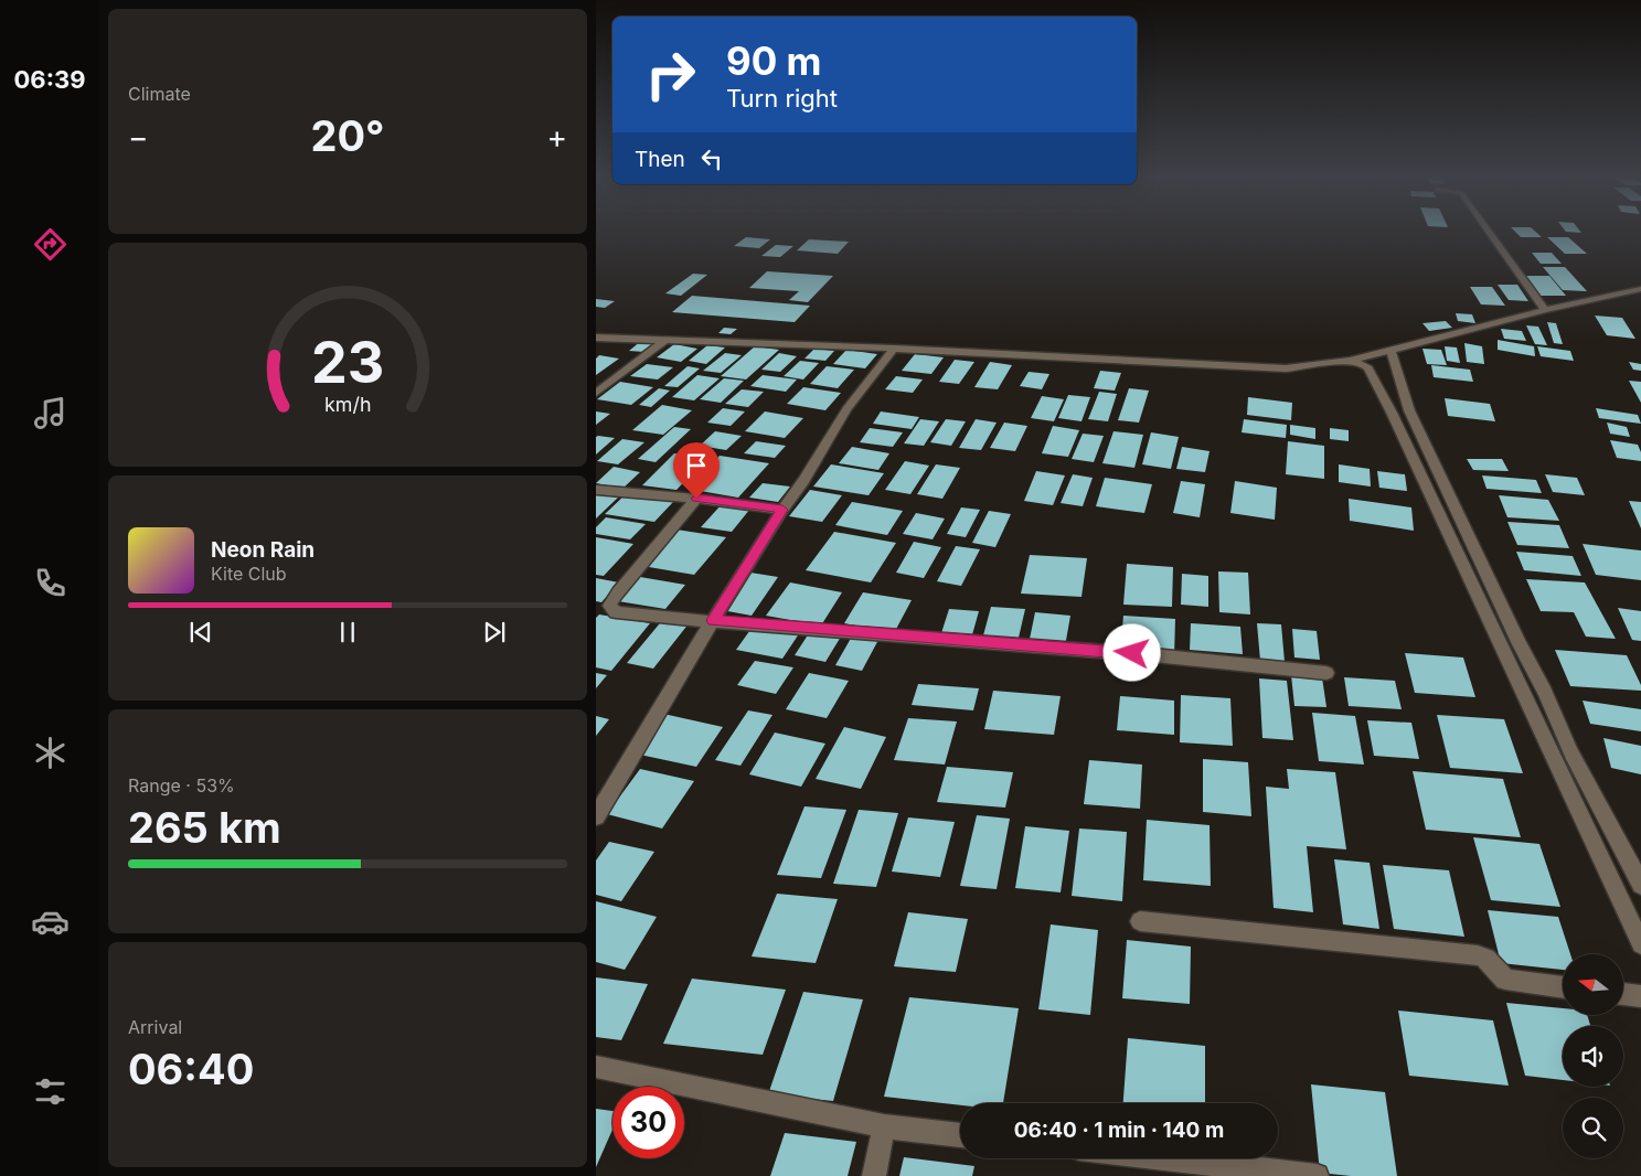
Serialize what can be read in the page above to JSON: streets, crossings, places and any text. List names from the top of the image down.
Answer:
{
  "north": "left",
  "page": {
    "tabs": "06:39",
    "tile": [
      "Climate",
      ["Range · 53%", "265 km"],
      ["Arrival", "06:40"]
    ],
    "turn": ["90 m", "Turn right"],
    "heat": ["−", "20°", "+"],
    "then": "Then",
    "song": ["Neon Rain", "Kite Club"],
    "limit": "30",
    "trip": "06:40 · 1 min · 140 m",
    "gauge": ["23", "km/h"]
  }
}
